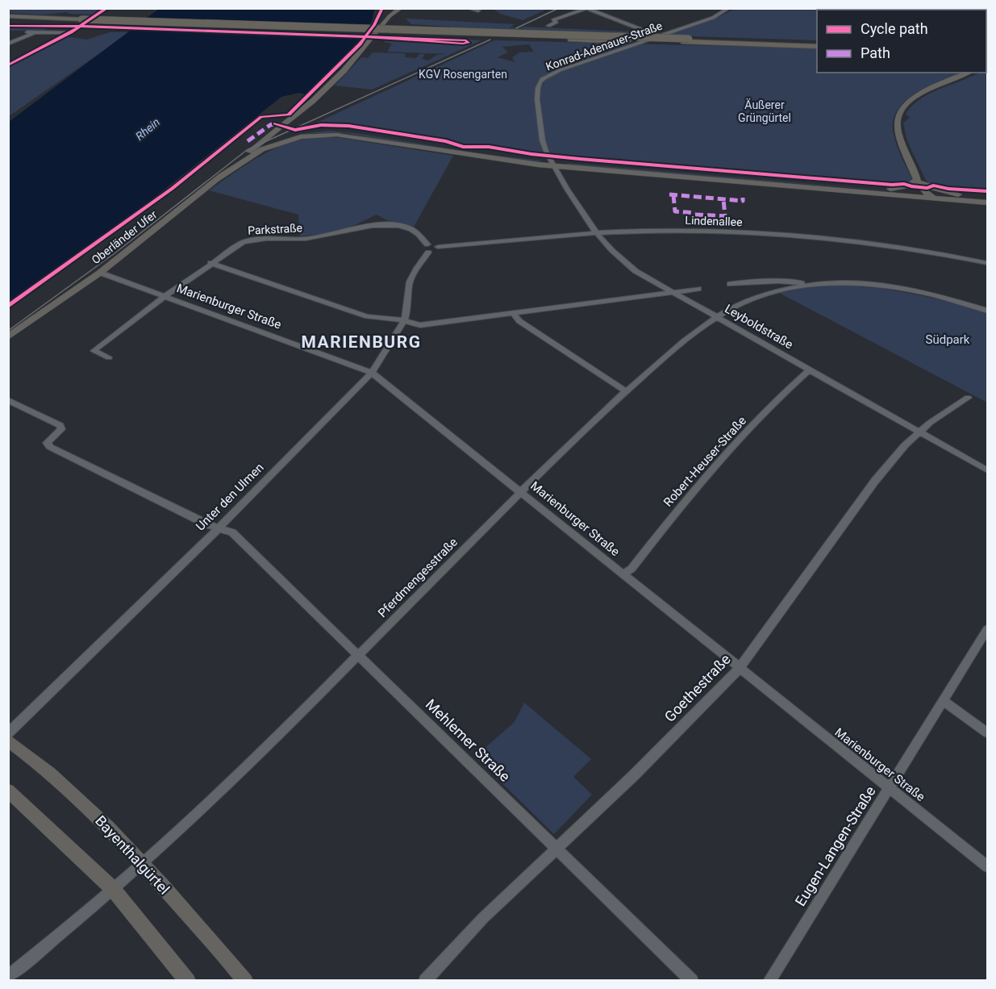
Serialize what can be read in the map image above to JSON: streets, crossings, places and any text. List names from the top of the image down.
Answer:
{
  "streets": {
    "main road": ["Oberländer Ufer", "Bayenthalgürtel"],
    "street": [
      "Konrad-Adenauer-Straße",
      "Lindenallee",
      "Parkstraße",
      "Marienburger Straße",
      "Leyboldstraße",
      "Robert-Heuser-Straße",
      "Unter den Ulmen",
      "Pferdmengesstraße",
      "Goethestraße",
      "Mehlemer Straße",
      "Eugen-Langen-Straße"
    ]
  },
  "crossings": [
    ["Konrad-Adenauer-Straße", "Leyboldstraße"],
    ["Lindenallee", "Parkstraße"],
    ["Lindenallee", "Leyboldstraße"],
    ["Lindenallee", "Unter den Ulmen"],
    ["Parkstraße", "Marienburger Straße"],
    ["Parkstraße", "Unter den Ulmen"],
    ["Oberländer Ufer", "Marienburger Straße"],
    ["Marienburger Straße", "Robert-Heuser-Straße"],
    ["Marienburger Straße", "Unter den Ulmen"],
    ["Marienburger Straße", "Pferdmengesstraße"],
    ["Marienburger Straße", "Goethestraße"],
    ["Marienburger Straße", "Eugen-Langen-Straße"],
    ["Leyboldstraße", "Robert-Heuser-Straße"],
    ["Leyboldstraße", "Pferdmengesstraße"],
    ["Leyboldstraße", "Goethestraße"],
    ["Unter den Ulmen", "Mehlemer Straße"],
    ["Unter den Ulmen", "Bayenthalgürtel"],
    ["Pferdmengesstraße", "Mehlemer Straße"],
    ["Pferdmengesstraße", "Bayenthalgürtel"],
    ["Goethestraße", "Mehlemer Straße"]
  ],
  "districts": ["MARIENBURG"],
  "water": ["Rhein"],
  "parks": ["KGV Rosengarten", "Äußerer Grüngürtel", "Südpark"],
  "legend": ["Cycle path", "Path"]
}
